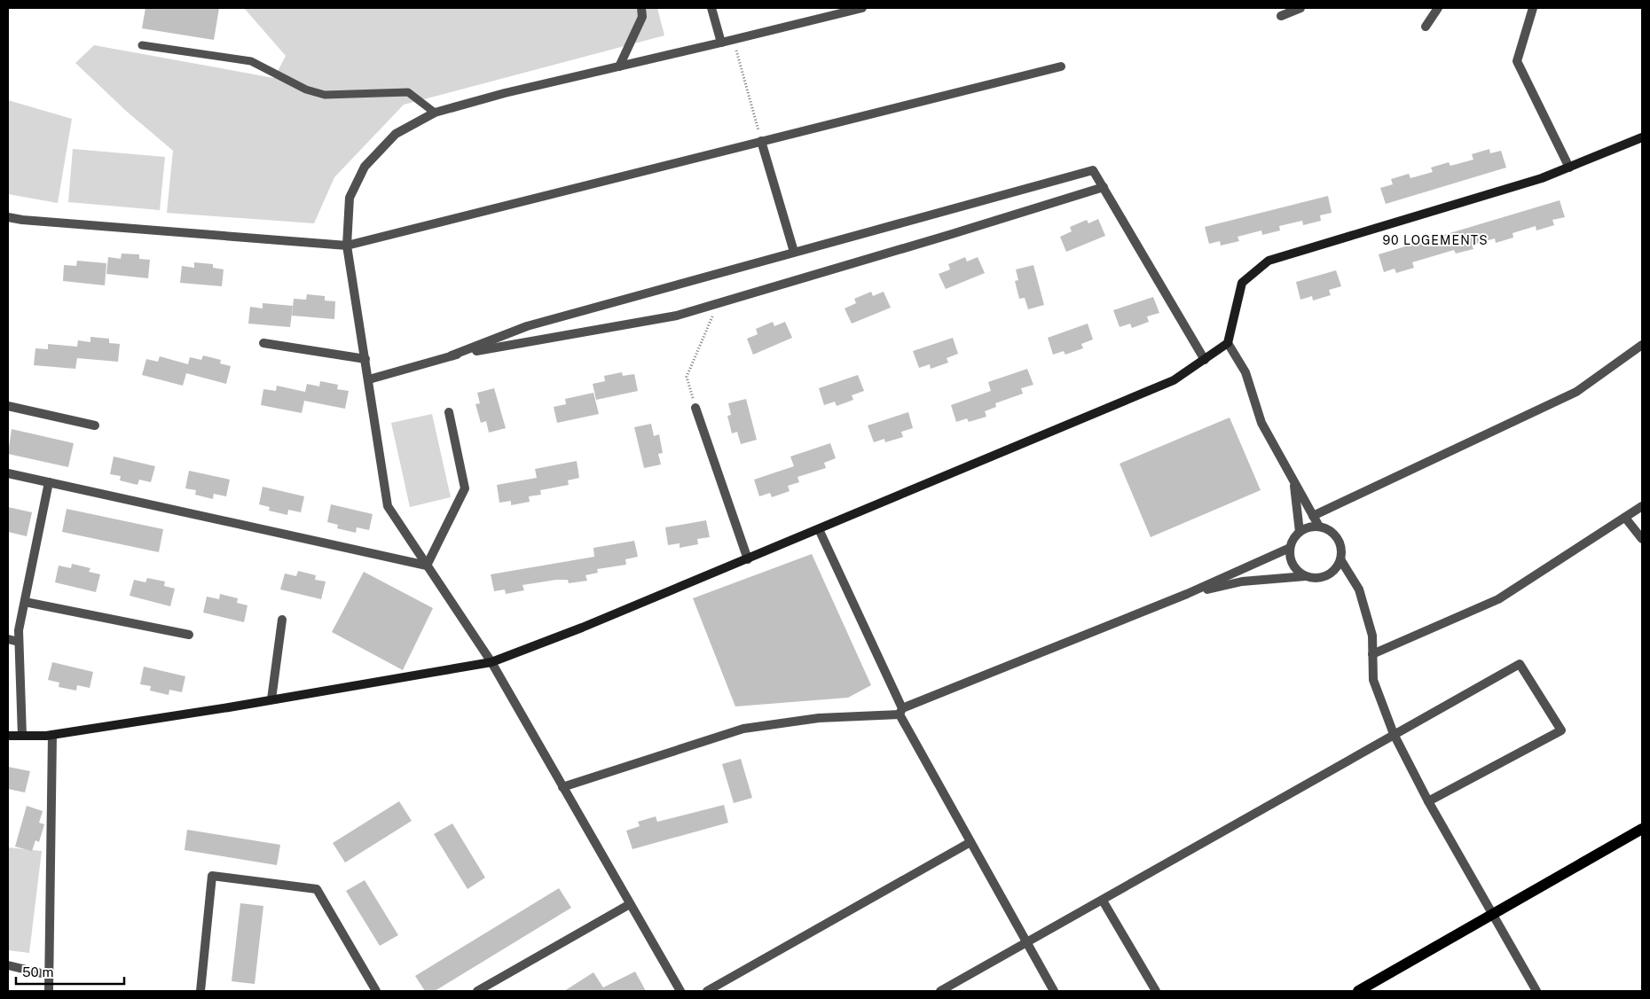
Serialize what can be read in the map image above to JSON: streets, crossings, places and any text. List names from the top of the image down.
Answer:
{
  "districts": ["90 LOGEMENTS"],
  "scale_bar": "50 m"
}
